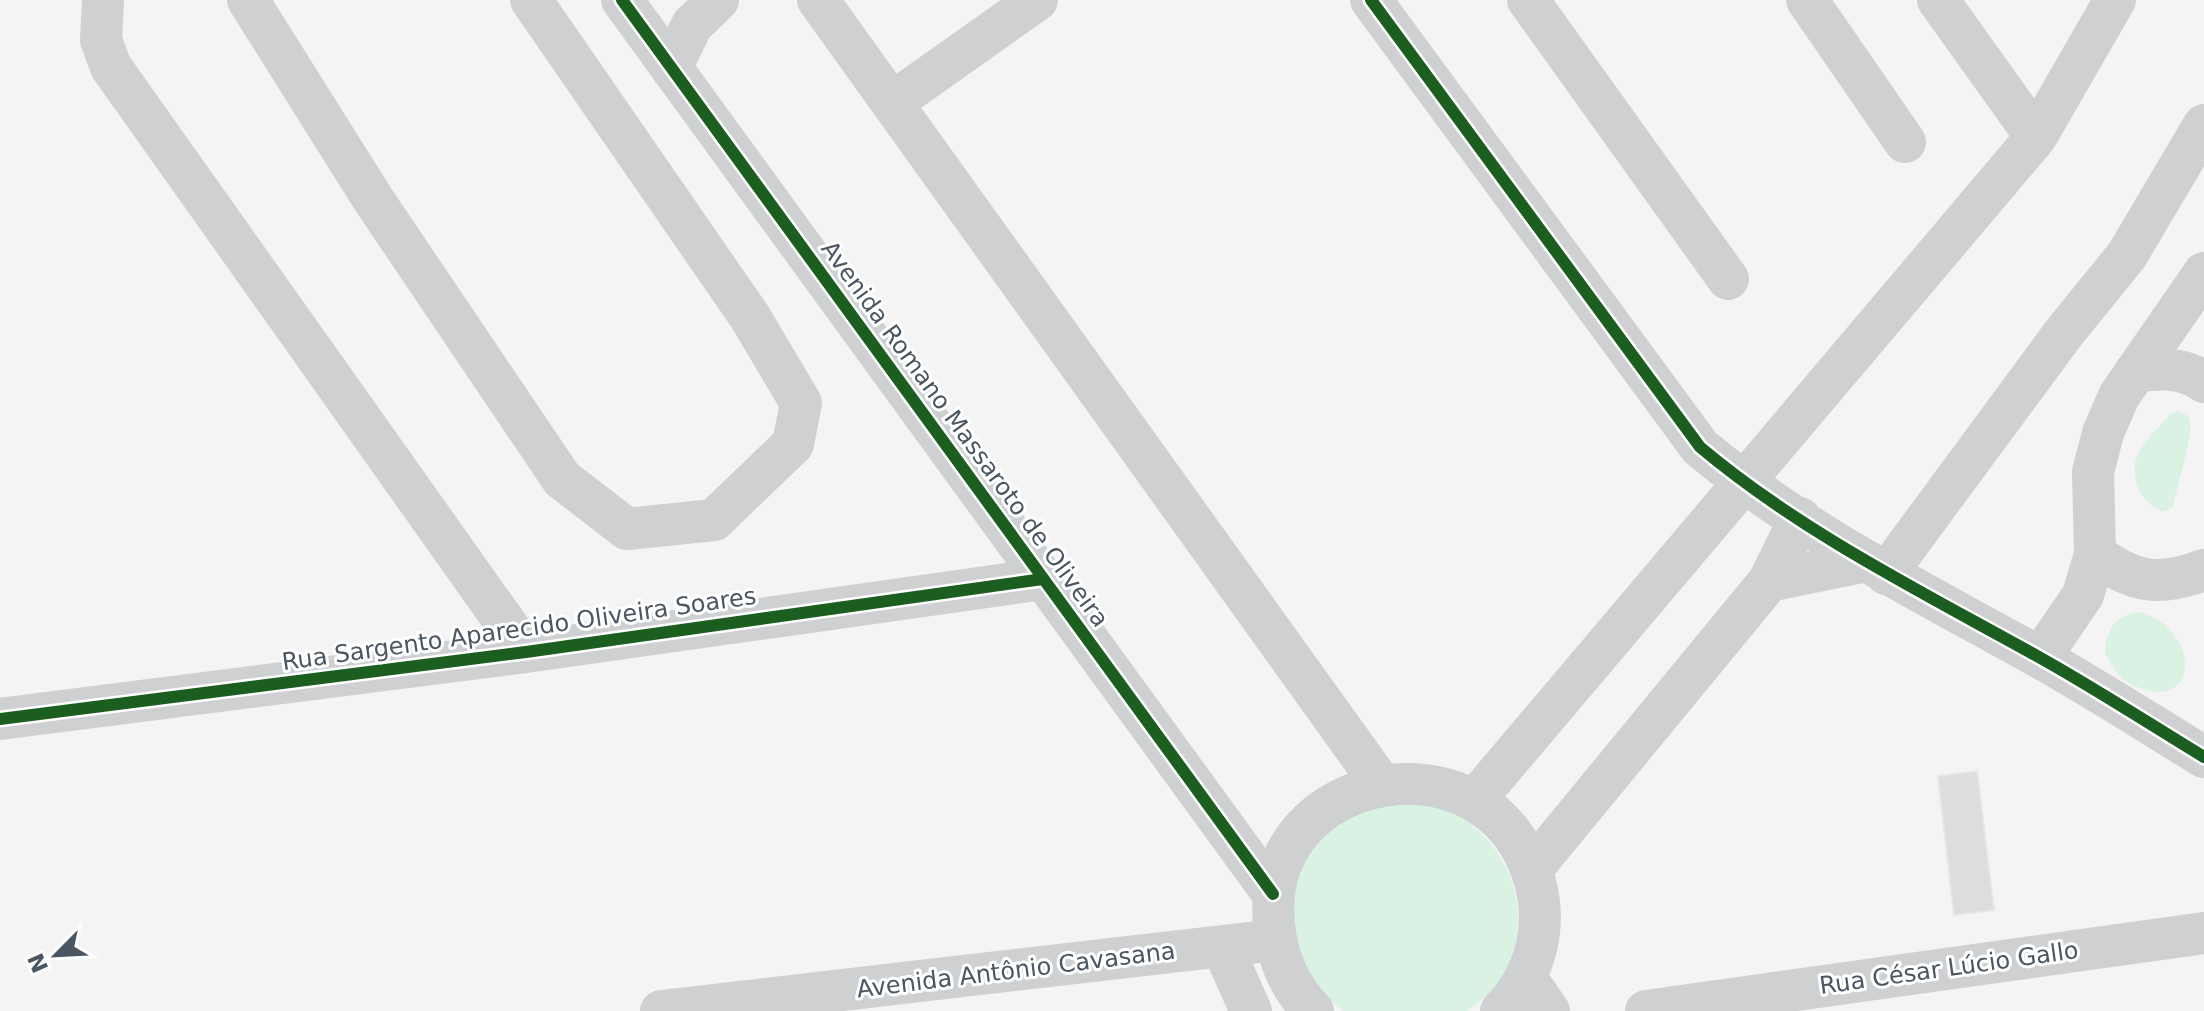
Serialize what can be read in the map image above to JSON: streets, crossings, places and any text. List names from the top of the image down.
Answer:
{
  "streets": {
    "street": [
      "Avenida Romano Massaroto de Oliveira",
      "Rua Sargento Aparecido Oliveira Soares",
      "Rua César Lúcio Gallo",
      "Avenida Antônio Cavasana"
    ]
  },
  "crossings": [
    ["Avenida Romano Massaroto de Oliveira", "Rua Sargento Aparecido Oliveira Soares"]
  ],
  "north": "bottom left"
}
